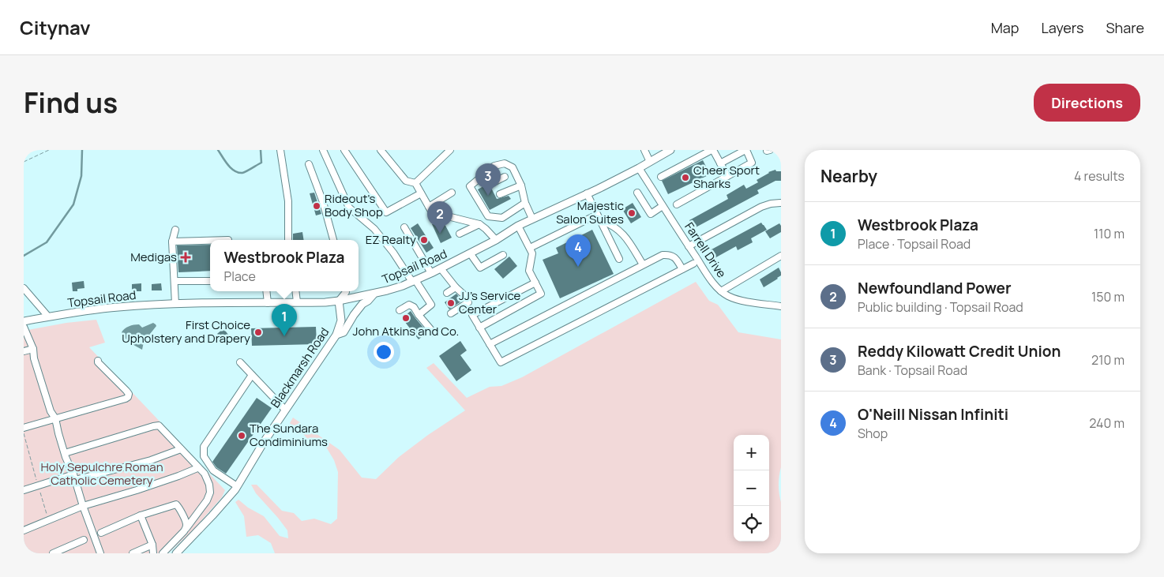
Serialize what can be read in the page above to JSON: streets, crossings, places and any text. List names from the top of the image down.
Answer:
{
  "streets": {
    "main road": ["Topsail Road", "Blackmarsh Road"],
    "street": ["Farrell Drive"]
  },
  "crossings": [
    ["Farrell Drive", "Topsail Road"],
    ["Topsail Road", "Blackmarsh Road"]
  ],
  "parks": ["Holy Sepulchre Roman Catholic Cemetery"],
  "places": {
    "other": [
      "Cheer Sport Sharks",
      "Rideout's Body Shop",
      "Majestic Salon Suites",
      "EZ Realty",
      "JJ's Service Center",
      "John Atkins and Co.",
      "First Choice Upholstery and Drapery",
      "The Sundara Condiminiums"
    ],
    "health": ["Medigas"]
  },
  "page": {
    "header": "Citynav",
    "nav": ["Map", "Layers", "Share"],
    "title": "Find us",
    "buttons": "Directions",
    "heading": ["Nearby", "4 results"],
    "pins": [
      "3",
      "2",
      "4",
      "1"
    ],
    "list": [
      {
        "mark": "1",
        "name": "Westbrook Plaza",
        "note": "Place · Topsail Road",
        "value": "110 m"
      },
      {
        "mark": "2",
        "name": "Newfoundland Power",
        "note": "Public building · Topsail Road",
        "value": "150 m"
      },
      {
        "mark": "3",
        "name": "Reddy Kilowatt Credit Union",
        "note": "Bank · Topsail Road",
        "value": "210 m"
      },
      {
        "mark": "4",
        "name": "O'Neill Nissan Infiniti",
        "note": "Shop",
        "value": "240 m"
      }
    ],
    "popup": ["Westbrook Plaza", "Place"],
    "map_buttons": ["+", "−"]
  }
}
